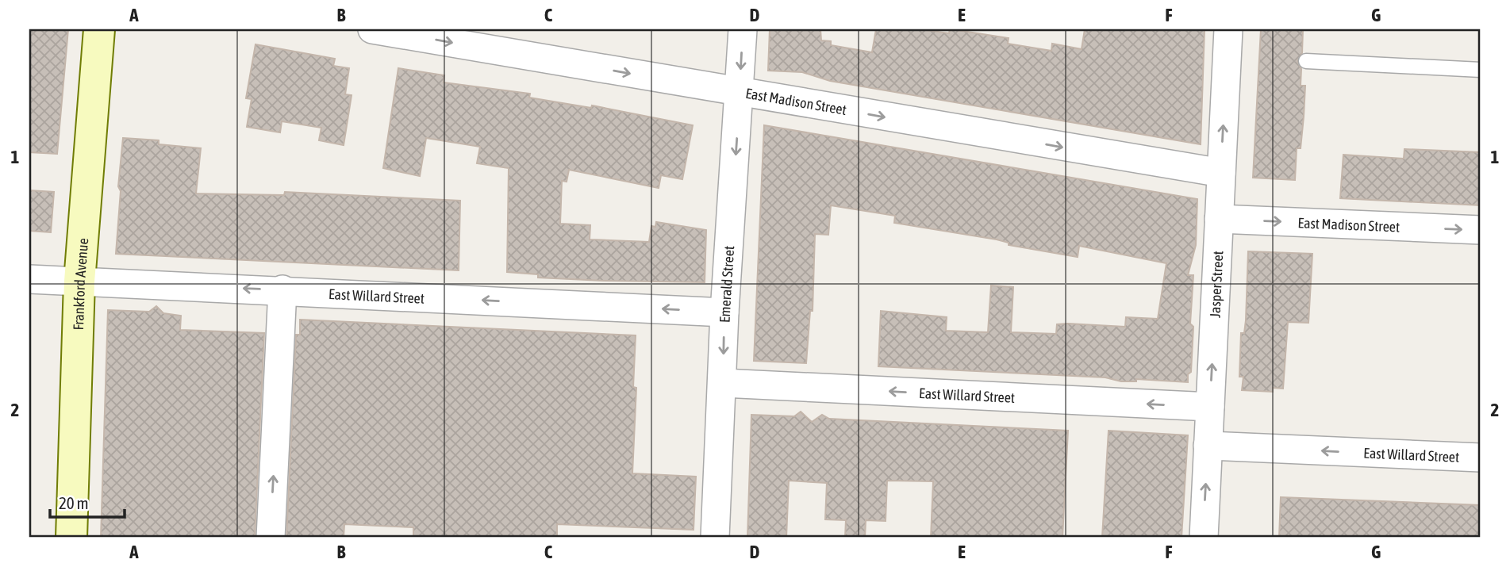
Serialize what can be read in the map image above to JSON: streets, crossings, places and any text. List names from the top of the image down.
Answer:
{
  "streets": {
    "main road": ["Frankford Avenue"],
    "street": [
      "East Madison Street",
      "Emerald Street",
      "Jasper Street",
      "East Willard Street"
    ]
  },
  "crossings": [
    ["East Madison Street", "Emerald Street"],
    ["East Madison Street", "Jasper Street"],
    ["Frankford Avenue", "East Willard Street"],
    ["Emerald Street", "East Willard Street"],
    ["Jasper Street", "East Willard Street"]
  ],
  "one_way": [
    "East Madison Street",
    "Emerald Street",
    "Jasper Street",
    "East Willard Street"
  ],
  "scale_bar": "20 m",
  "grid": {
    "columns": [
      "A",
      "B",
      "C",
      "D",
      "E",
      "F",
      "G"
    ],
    "rows": ["1", "2"]
  }
}
